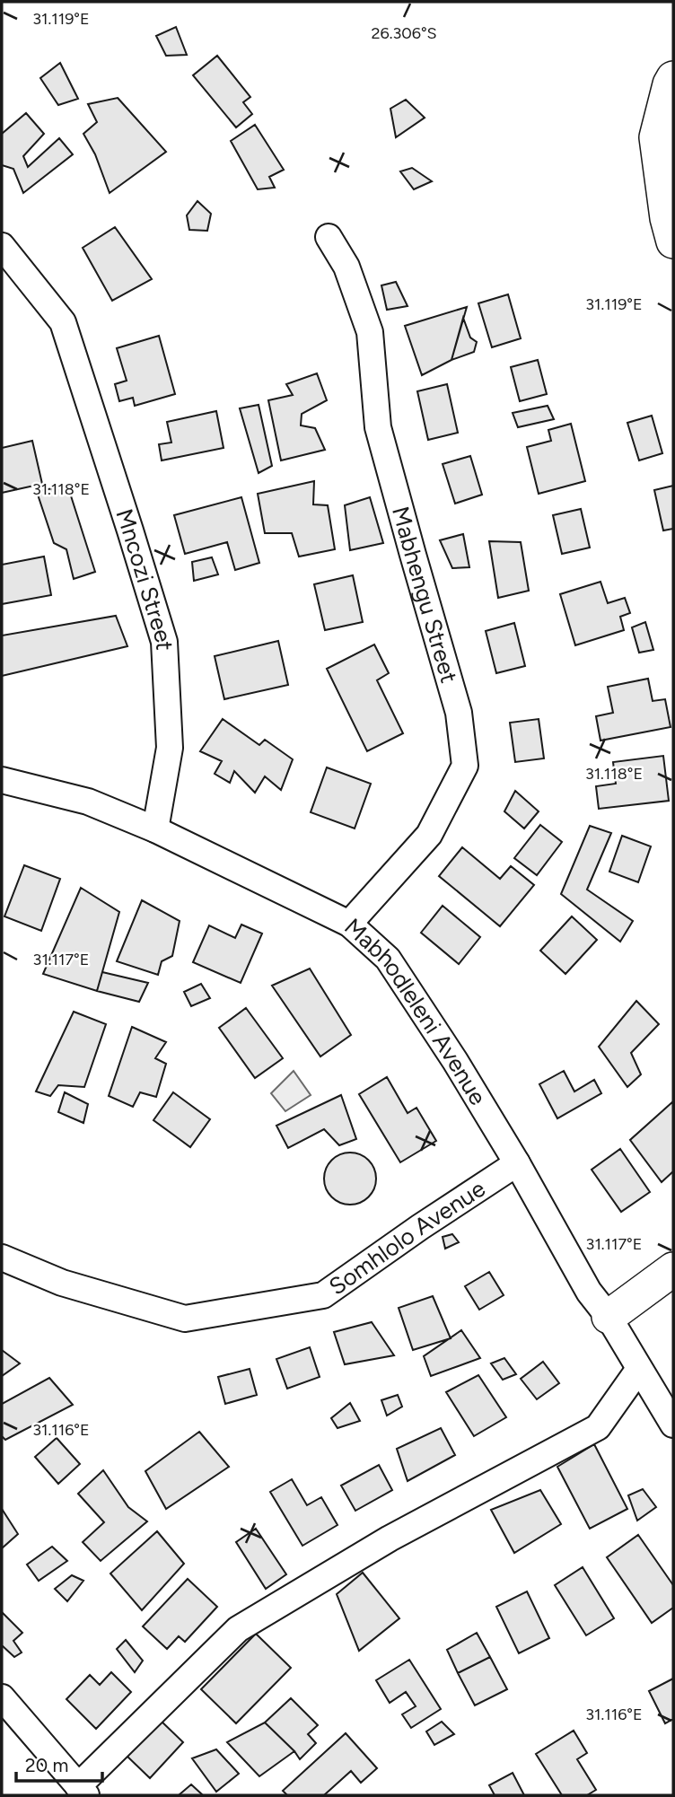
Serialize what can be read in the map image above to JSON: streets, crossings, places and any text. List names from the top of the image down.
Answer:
{
  "streets": {
    "street": [
      "Mncozi Street",
      "Mabhengu Street",
      "Mabhodleleni Avenue",
      "Somhlolo Avenue"
    ]
  },
  "crossings": [
    ["Mncozi Street", "Mabhodleleni Avenue"],
    ["Mabhengu Street", "Mabhodleleni Avenue"],
    ["Mabhodleleni Avenue", "Somhlolo Avenue"]
  ],
  "scale_bar": "20 m",
  "coordinates": [
    "31.119°E",
    "26.306°S",
    "31.118°E",
    "31.117°E",
    "31.116°E"
  ]
}
